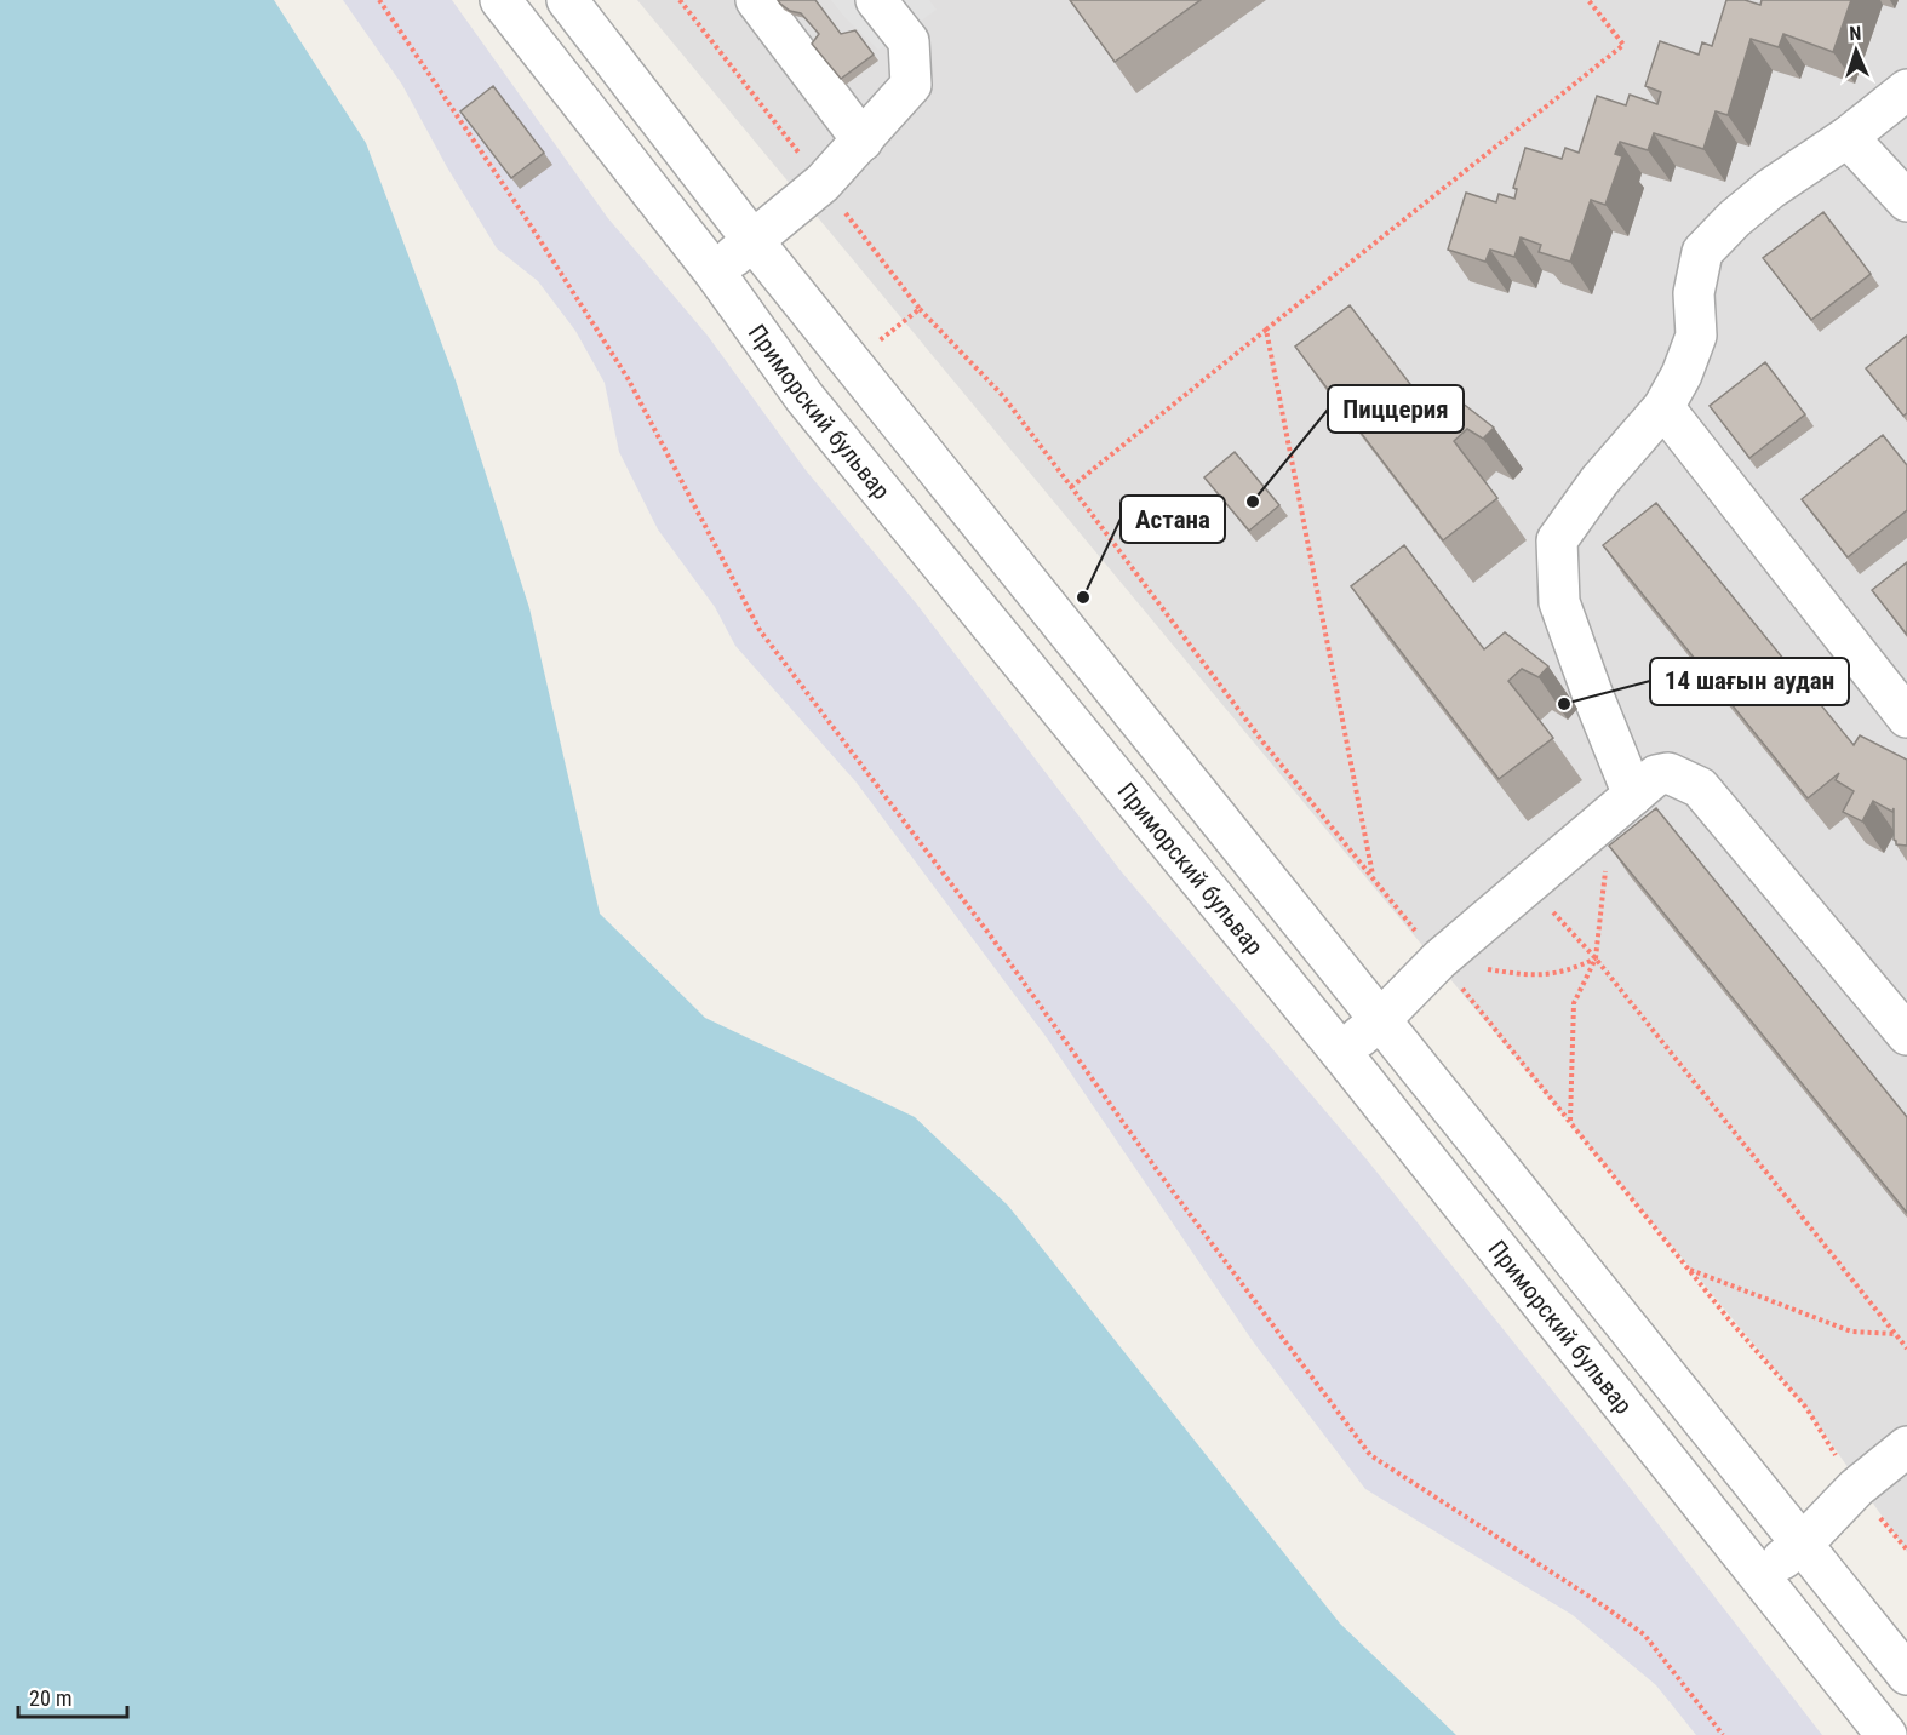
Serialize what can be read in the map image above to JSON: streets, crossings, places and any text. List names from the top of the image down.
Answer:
{
  "streets": {
    "street": ["Приморский бульвар"]
  },
  "places": ["Пиццерия", "Астана", "14 шағын аудан"],
  "scale_bar": "20 m",
  "north": "top"
}
